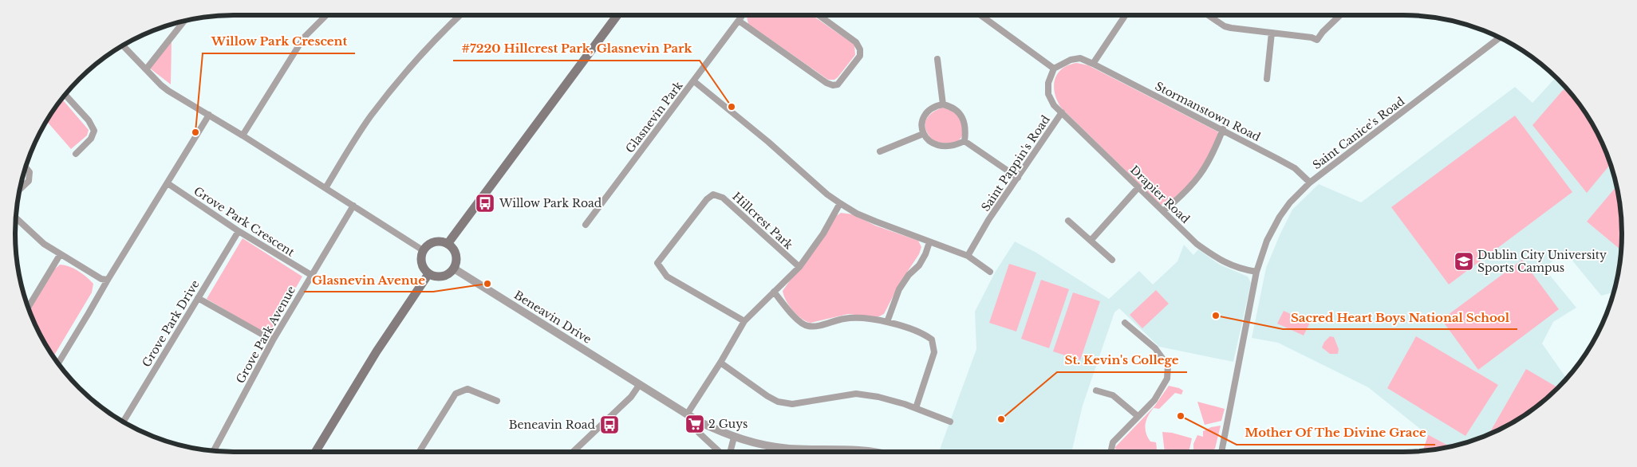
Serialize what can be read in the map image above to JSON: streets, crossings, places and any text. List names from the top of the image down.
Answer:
{
  "streets": {
    "street": [
      "Stormanstown Road",
      "Glasnevin Park",
      "Saint Canice's Road",
      "Saint Pappin's Road",
      "Drapier Road",
      "Hillcrest Park",
      "Grove Park Crescent",
      "Beneavin Drive",
      "Grove Park Drive",
      "Grove Park Avenue"
    ]
  },
  "crossings": [
    ["Stormanstown Road", "Saint Canice's Road"],
    ["Saint Canice's Road", "Drapier Road"],
    ["Saint Pappin's Road", "Drapier Road"],
    ["Grove Park Crescent", "Grove Park Drive"],
    ["Grove Park Crescent", "Grove Park Avenue"]
  ],
  "places": {
    "other": [
      "#7220 Hillcrest Park, Glasnevin Park",
      "Willow Park Crescent",
      "Glasnevin Avenue",
      "Sacred Heart Boys National School",
      "Mother Of The Divine Grace",
      "St. Kevin's College"
    ],
    "bus stop": ["Willow Park Road", "Beneavin Road"],
    "school or university": ["Dublin City University Sports Campus"],
    "supermarket": ["2 Guys"]
  }
}
